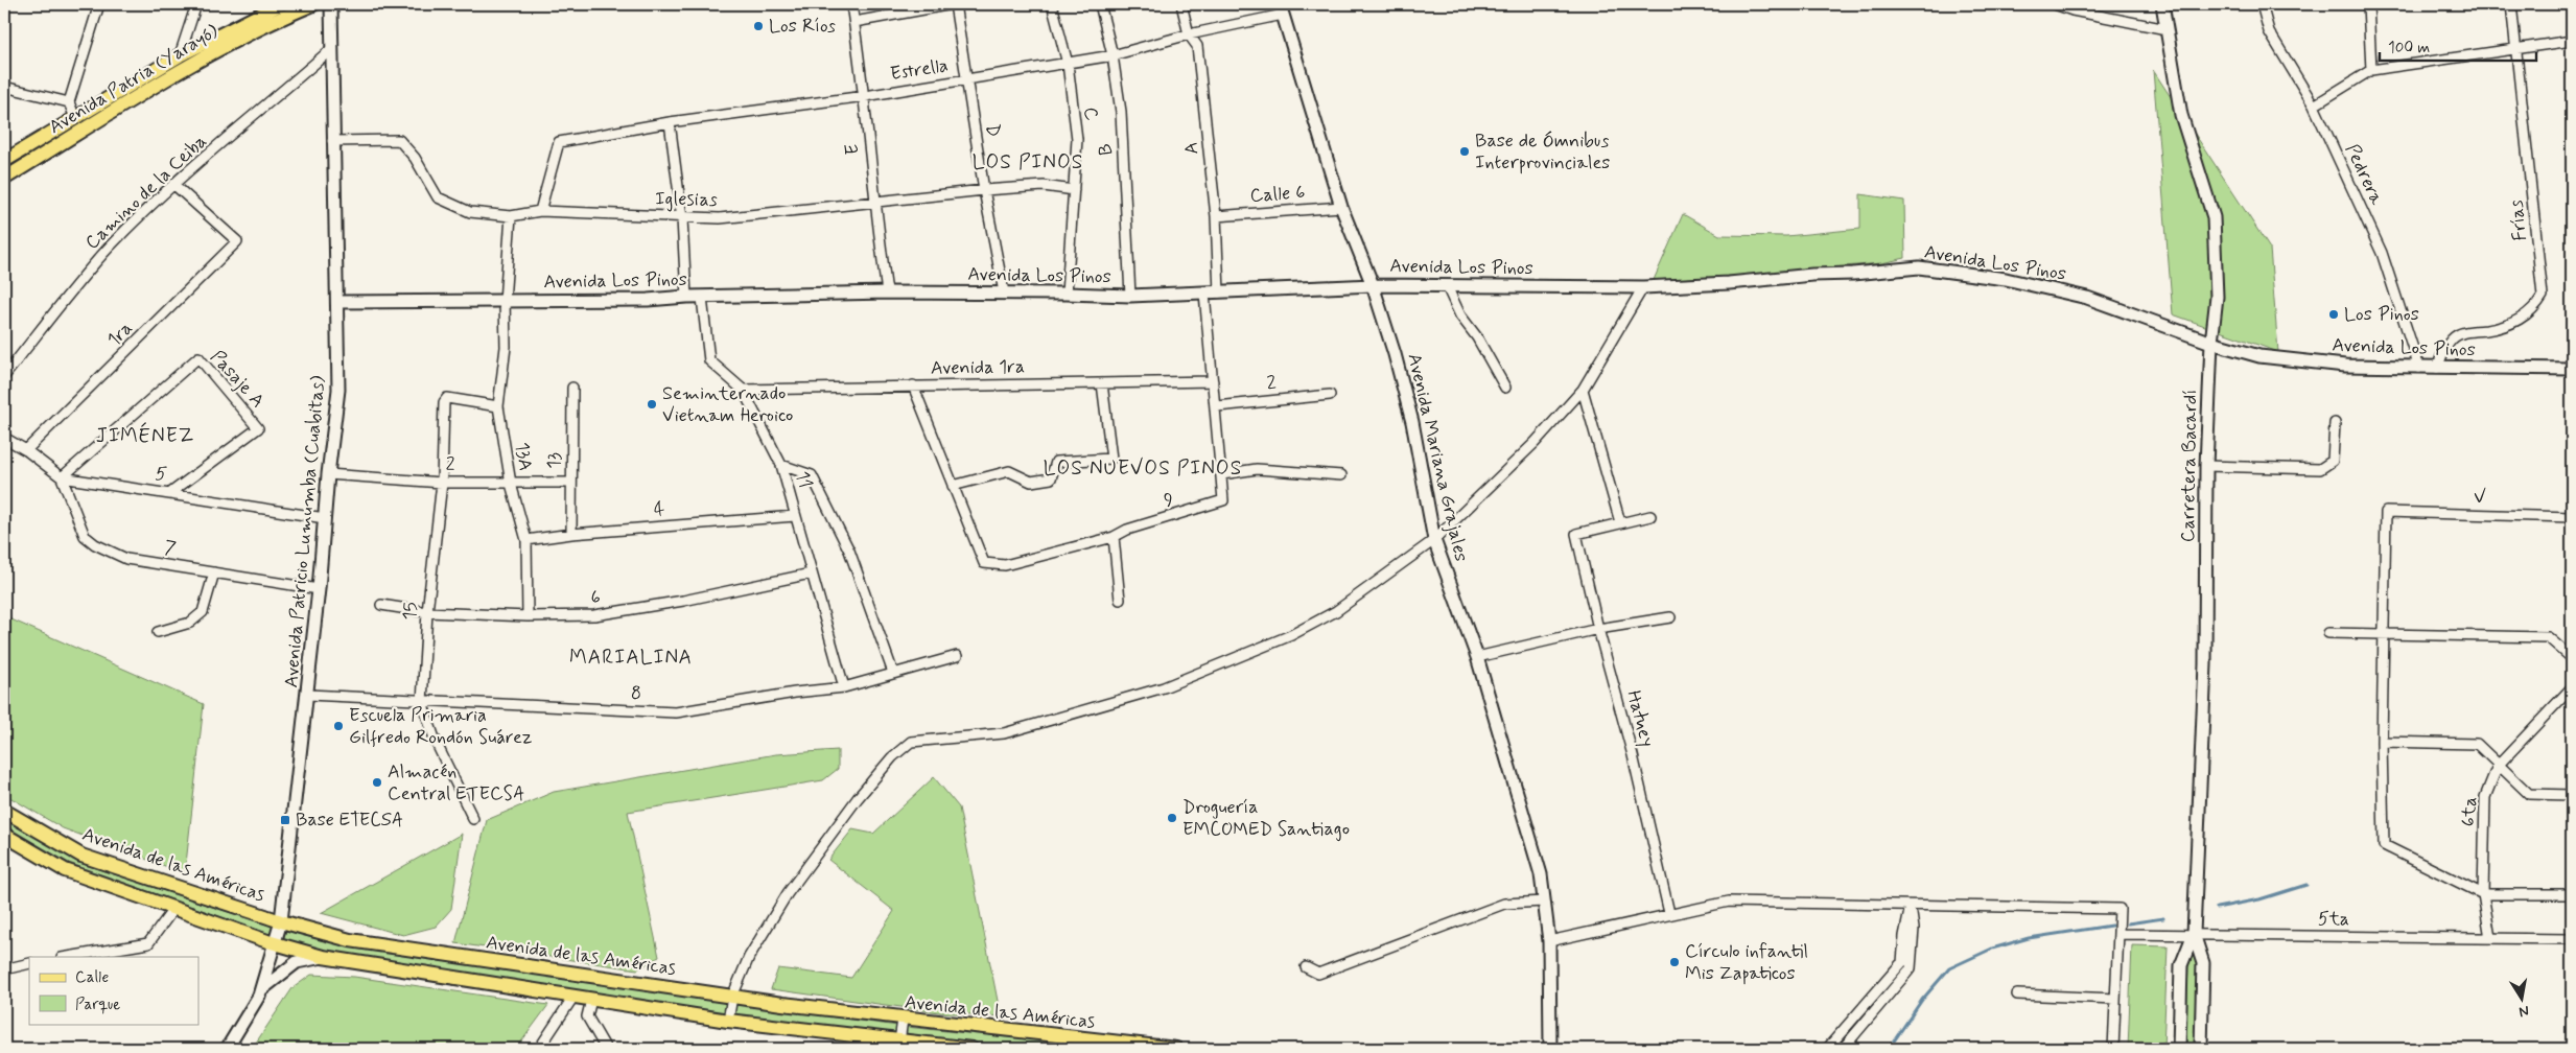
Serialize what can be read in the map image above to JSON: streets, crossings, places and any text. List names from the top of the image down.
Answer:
{
  "streets": {
    "main road": ["Avenida Patria (Yarayó)", "Avenida de las Américas"],
    "street": [
      "Estrella",
      "C",
      "D",
      "A",
      "E",
      "B",
      "Pedrera",
      "Camino de la Ceiba",
      "Calle 6",
      "Iglesias",
      "Frías",
      "Avenida Los Pinos",
      "1ra",
      "Avenida 1ra",
      "Pasaje A",
      "2",
      "13A",
      "Avenida Mariana Grajales",
      "13",
      "Carretera Bacardí",
      "5",
      "11",
      "V",
      "9",
      "4",
      "Avenida Patricio Lumumba (Cuabitas)",
      "7",
      "6",
      "15",
      "8",
      "Hatuey",
      "6ta",
      "5ta"
    ]
  },
  "crossings": [
    ["Estrella", "C"],
    ["Estrella", "D"],
    ["Estrella", "A"],
    ["Estrella", "E"],
    ["Estrella", "B"],
    ["Estrella", "Iglesias"],
    ["Estrella", "Avenida Mariana Grajales"],
    ["C", "Iglesias"],
    ["C", "Avenida Los Pinos"],
    ["D", "Iglesias"],
    ["D", "Avenida Los Pinos"],
    ["A", "Calle 6"],
    ["A", "Avenida Los Pinos"],
    ["E", "Iglesias"],
    ["E", "Avenida Los Pinos"],
    ["B", "Avenida Los Pinos"],
    ["Pedrera", "Avenida Los Pinos"],
    ["Camino de la Ceiba", "1ra"],
    ["Camino de la Ceiba", "Avenida Patricio Lumumba (Cuabitas)"],
    ["Calle 6", "Avenida Mariana Grajales"],
    ["Iglesias", "Avenida Patricio Lumumba (Cuabitas)"],
    ["Frías", "Avenida Los Pinos"],
    ["Avenida Los Pinos", "13A"],
    ["Avenida Los Pinos", "Avenida Mariana Grajales"],
    ["Avenida Los Pinos", "Carretera Bacardí"],
    ["Avenida Los Pinos", "11"],
    ["Avenida Los Pinos", "9"],
    ["Avenida Los Pinos", "Avenida Patricio Lumumba (Cuabitas)"],
    ["1ra", "5"],
    ["Avenida 1ra", "11"],
    ["Avenida 1ra", "9"],
    ["Pasaje A", "5"],
    ["Pasaje A", "7"],
    ["2", "13A"],
    ["2", "13"],
    ["2", "9"],
    ["2", "Avenida Patricio Lumumba (Cuabitas)"],
    ["2", "15"],
    ["13A", "4"],
    ["13A", "6"],
    ["13A", "15"],
    ["13", "4"],
    ["Carretera Bacardí", "5ta"],
    ["5", "Avenida Patricio Lumumba (Cuabitas)"],
    ["5", "7"],
    ["11", "4"],
    ["11", "6"],
    ["11", "8"],
    ["Avenida Patricio Lumumba (Cuabitas)", "7"],
    ["Avenida Patricio Lumumba (Cuabitas)", "8"],
    ["Avenida Patricio Lumumba (Cuabitas)", "Avenida de las Américas"],
    ["6", "15"],
    ["15", "8"],
    ["6ta", "5ta"]
  ],
  "districts": [
    "LOS PINOS",
    "JIMÉNEZ",
    "LOS NUEVOS PINOS",
    "MARIALINA"
  ],
  "places": {
    "other": [
      "Los Ríos",
      "Base de Ómnibus Interprovinciales",
      "Los Pinos",
      "Seminternado Vietnam Heroico",
      "Escuela Primaria Gilfredo Rondón Suárez",
      "Almacén Central ETECSA",
      "Droguería EMCOMED Santiago",
      "Círculo infantil Mis Zapaticos"
    ],
    "transit": ["Base ETECSA"]
  },
  "legend": ["Calle", "Parque"],
  "scale_bar": "100 m",
  "north": "bottom"
}
